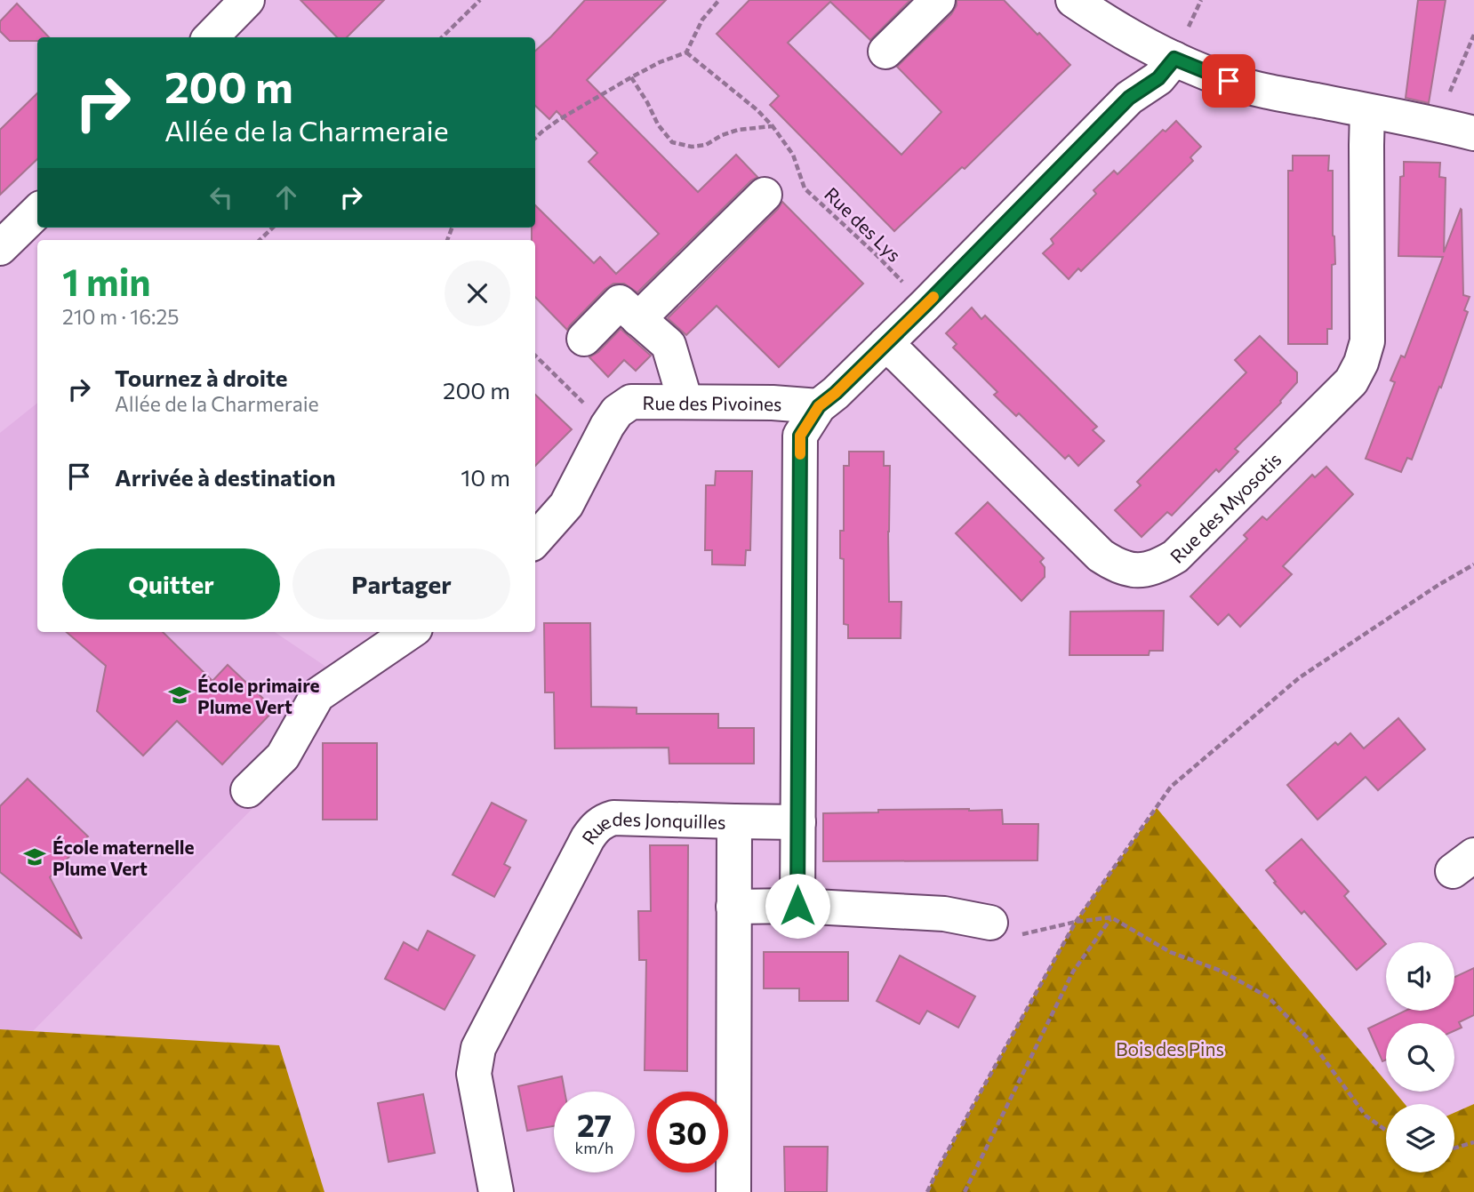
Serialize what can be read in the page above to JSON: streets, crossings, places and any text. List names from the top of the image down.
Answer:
{
  "streets": {
    "street": ["Rue des Pivoines", "Rue des Myosotis", "Rue des Jonquilles"],
    "path": ["Rue des Lys"]
  },
  "parks": ["Bois des Pins"],
  "places": {
    "school or university": ["École primaire Plume Vert", "École maternelle Plume Vert"]
  },
  "page": {
    "turn": ["200 m", "Allée de la Charmeraie"],
    "heading": ["1 min", "210 m · 16:25"],
    "list": [
      {
        "name": "Tournez à droite",
        "note": "Allée de la Charmeraie",
        "value": "200 m"
      },
      {
        "name": "Arrivée à destination",
        "value": "10 m"
      }
    ],
    "buttons": ["Quitter", "Partager"],
    "speed": "27 km/h",
    "limit": "30"
  }
}
